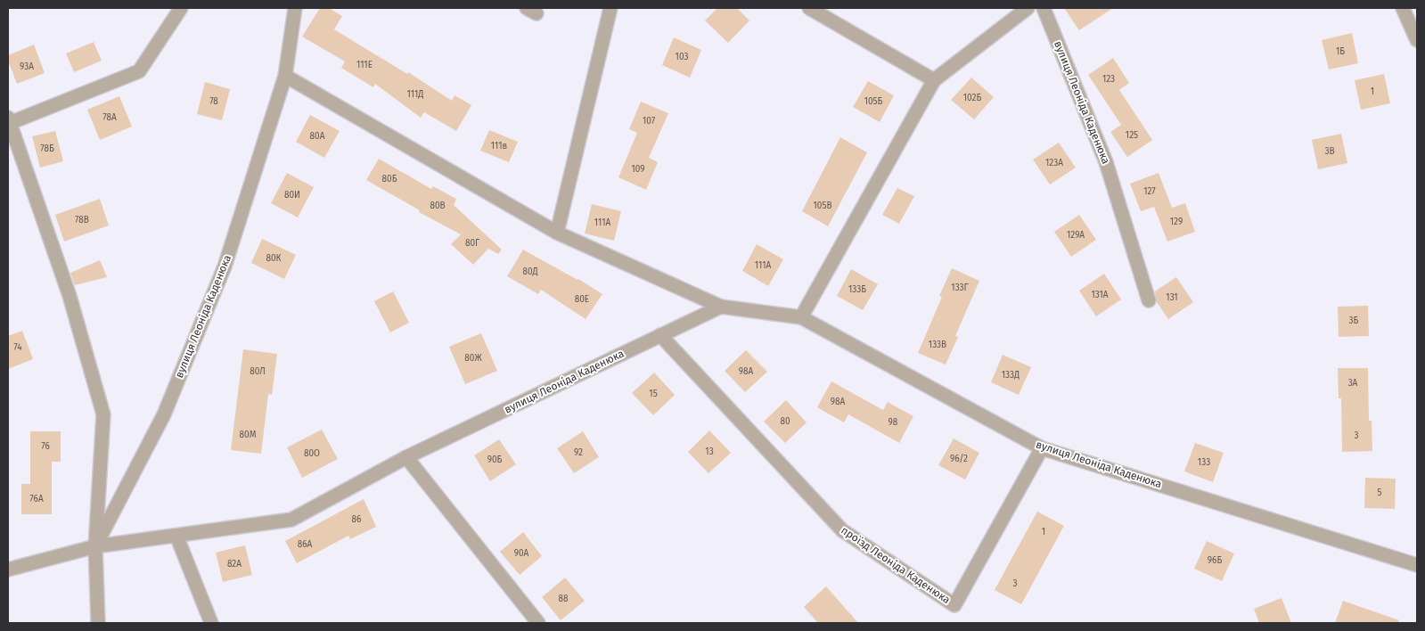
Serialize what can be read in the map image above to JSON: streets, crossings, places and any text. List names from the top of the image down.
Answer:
{
  "streets": {
    "street": ["вулиця Леоніда Каденюка", "проїзд Леоніда Каденюка"]
  },
  "crossings": [
    ["вулиця Леоніда Каденюка", "проїзд Леоніда Каденюка"]
  ],
  "house_numbers": [
    "1Б",
    "103",
    "111Е",
    "93А",
    "123",
    "1",
    "111Д",
    "102Б",
    "78",
    "105Б",
    "78А",
    "107",
    "125",
    "80А",
    "111в",
    "78Б",
    "3В",
    "123А",
    "109",
    "80Б",
    "127",
    "80И",
    "80В",
    "105В",
    "78В",
    "129",
    "111А",
    "129А",
    "80Г",
    "80К",
    "111А",
    "80Д",
    "133Г",
    "133Б",
    "131А",
    "131",
    "80Е",
    "3Б",
    "133В",
    "74",
    "80Ж",
    "80Л",
    "98А",
    "133Д",
    "3А",
    "15",
    "98А",
    "80",
    "98",
    "80М",
    "3",
    "76",
    "13",
    "92",
    "80О",
    "96/2",
    "90Б",
    "133",
    "5",
    "76А",
    "86",
    "1",
    "86А",
    "90А",
    "96Б",
    "82А",
    "3",
    "88"
  ]
}
